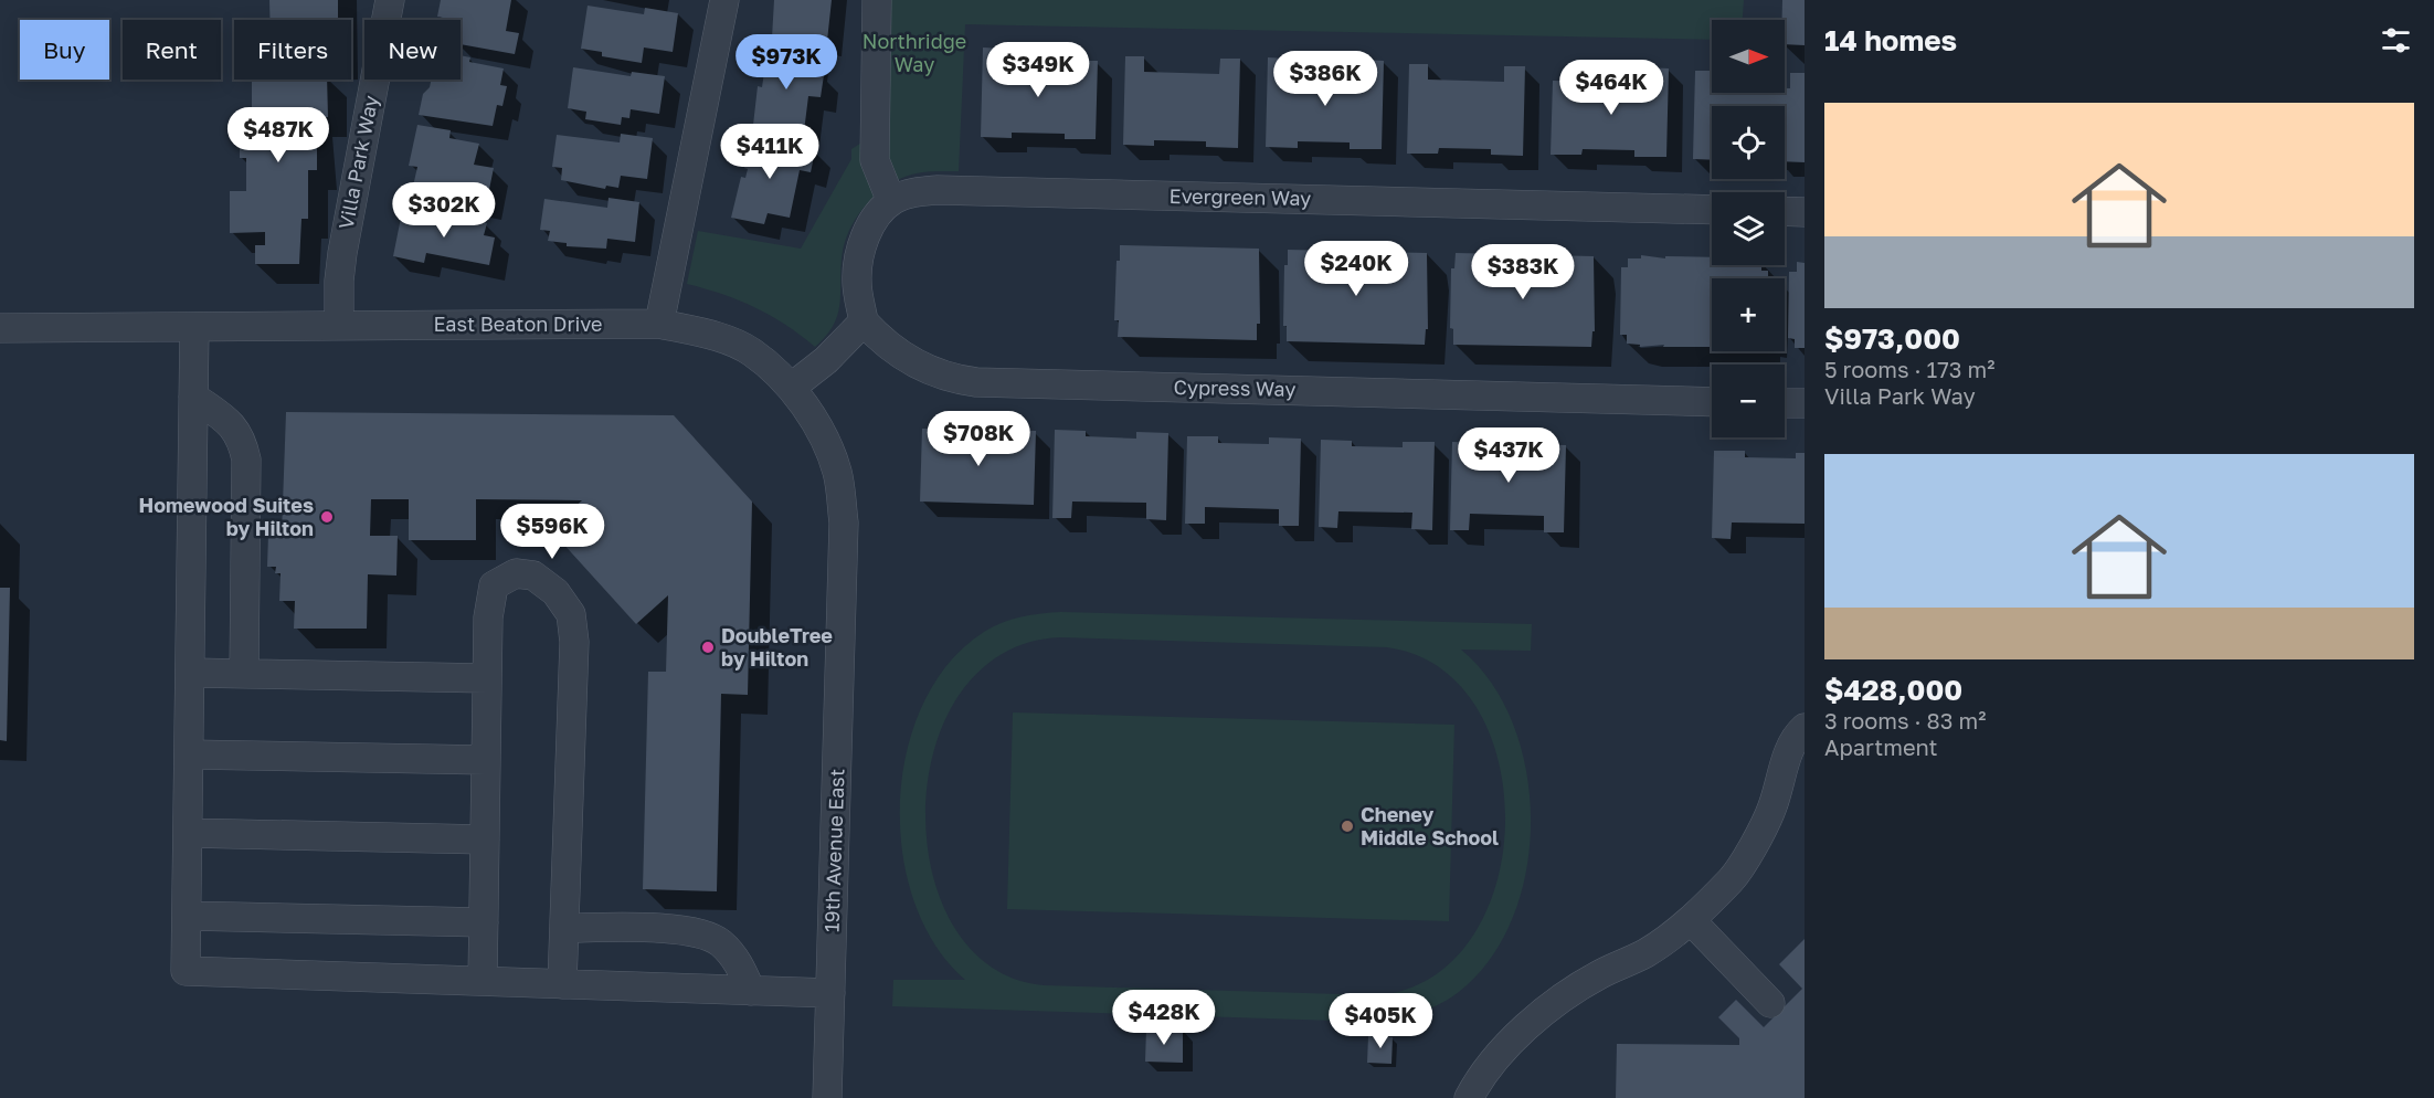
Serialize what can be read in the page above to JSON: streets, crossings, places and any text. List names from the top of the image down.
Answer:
{
  "streets": {
    "street": [
      "Villa Park Way",
      "Evergreen Way",
      "East Beaton Drive",
      "Cypress Way",
      "19th Avenue East"
    ]
  },
  "crossings": [
    ["Villa Park Way", "East Beaton Drive"],
    ["East Beaton Drive", "19th Avenue East"]
  ],
  "parks": ["Northridge Way"],
  "places": ["Homewood Suites by Hilton", "DoubleTree by Hilton", "Cheney Middle School"],
  "north": "right",
  "page": {
    "heading": "14 homes",
    "map_buttons": ["+", "−"],
    "chip": [
      "Buy",
      "Rent",
      "Filters",
      "New"
    ],
    "price": [
      "$973K",
      "$349K",
      "$386K",
      "$464K",
      "$487K",
      "$411K",
      "$302K",
      "$240K",
      "$383K",
      "$708K",
      "$437K",
      "$596K",
      "$428K",
      "$405K"
    ],
    "list": [
      {
        "name": "$973,000",
        "note": "5 rooms · 173 m² · Villa Park Way"
      },
      {
        "name": "$428,000",
        "note": "3 rooms · 83 m² · Apartment"
      }
    ]
  }
}
